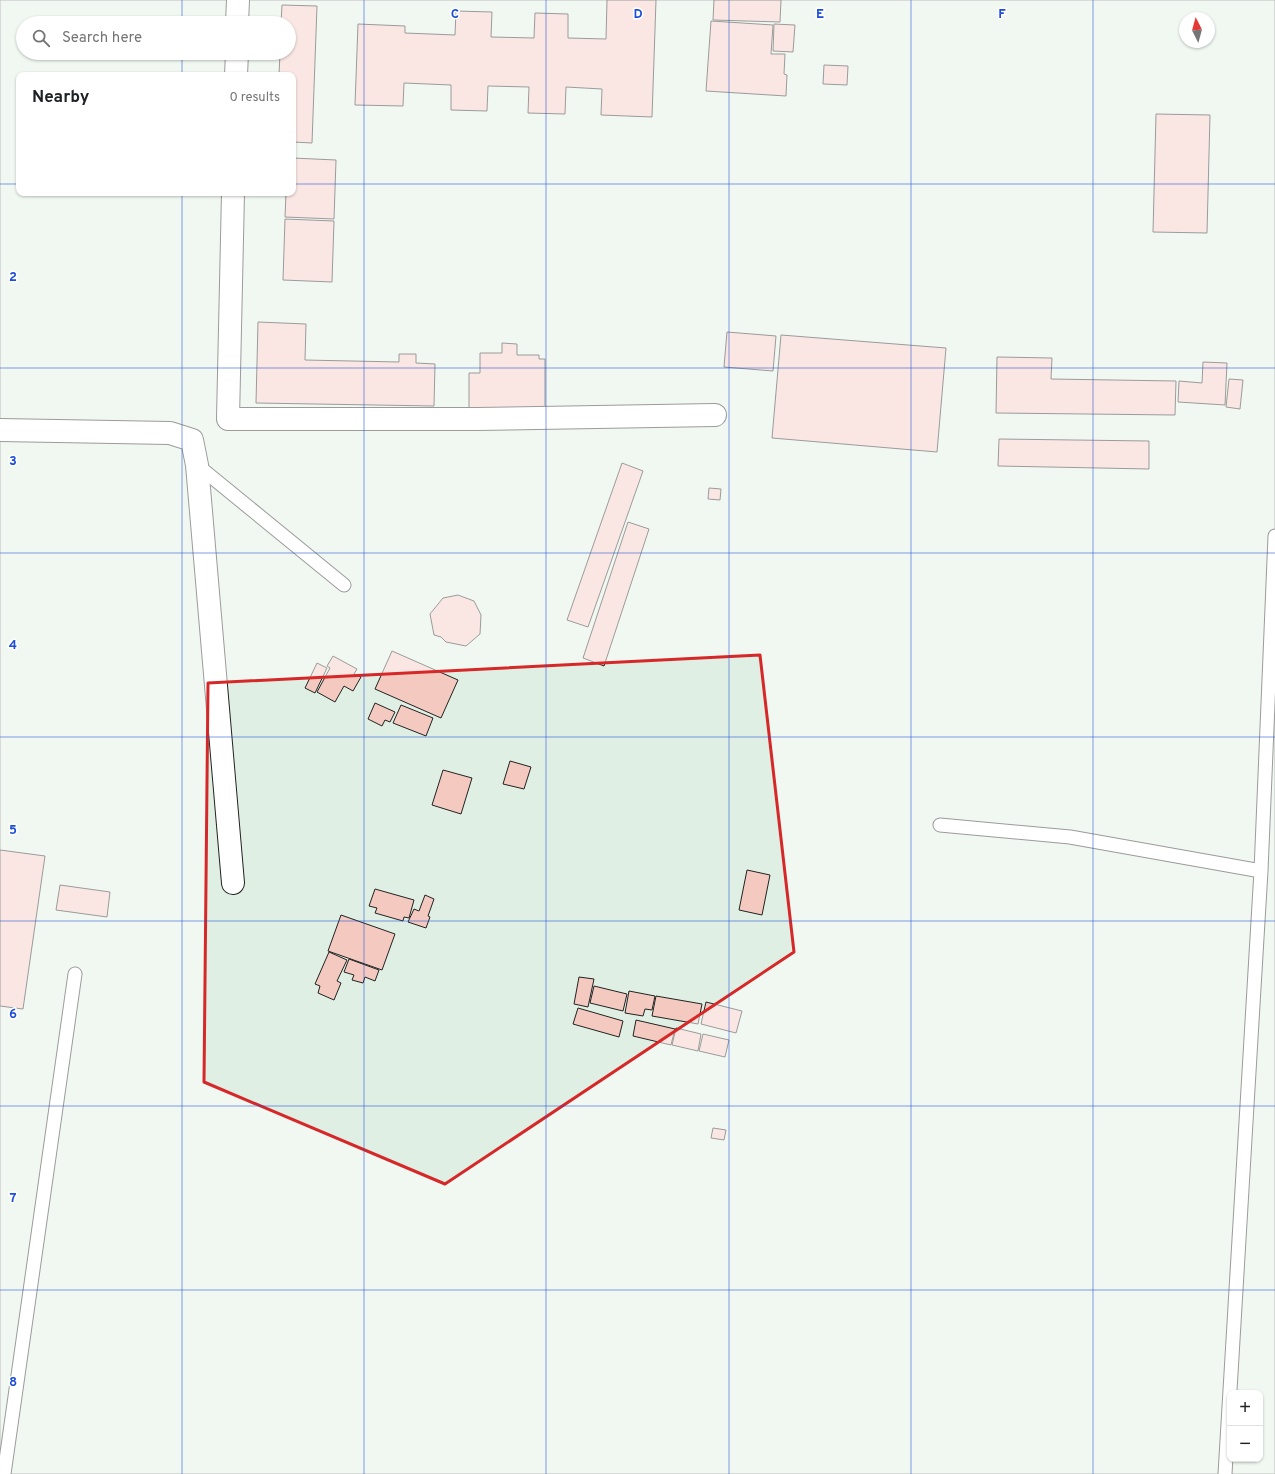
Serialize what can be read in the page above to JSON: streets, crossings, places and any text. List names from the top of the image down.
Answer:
{
  "north": "top",
  "page": {
    "search": "Search here",
    "heading": ["Nearby", "0 results"],
    "map_buttons": ["+", "−"]
  },
  "grid": {
    "columns": [
      "C",
      "D",
      "E",
      "F"
    ],
    "rows": [
      "2",
      "3",
      "4",
      "5",
      "6",
      "7",
      "8"
    ]
  }
}
